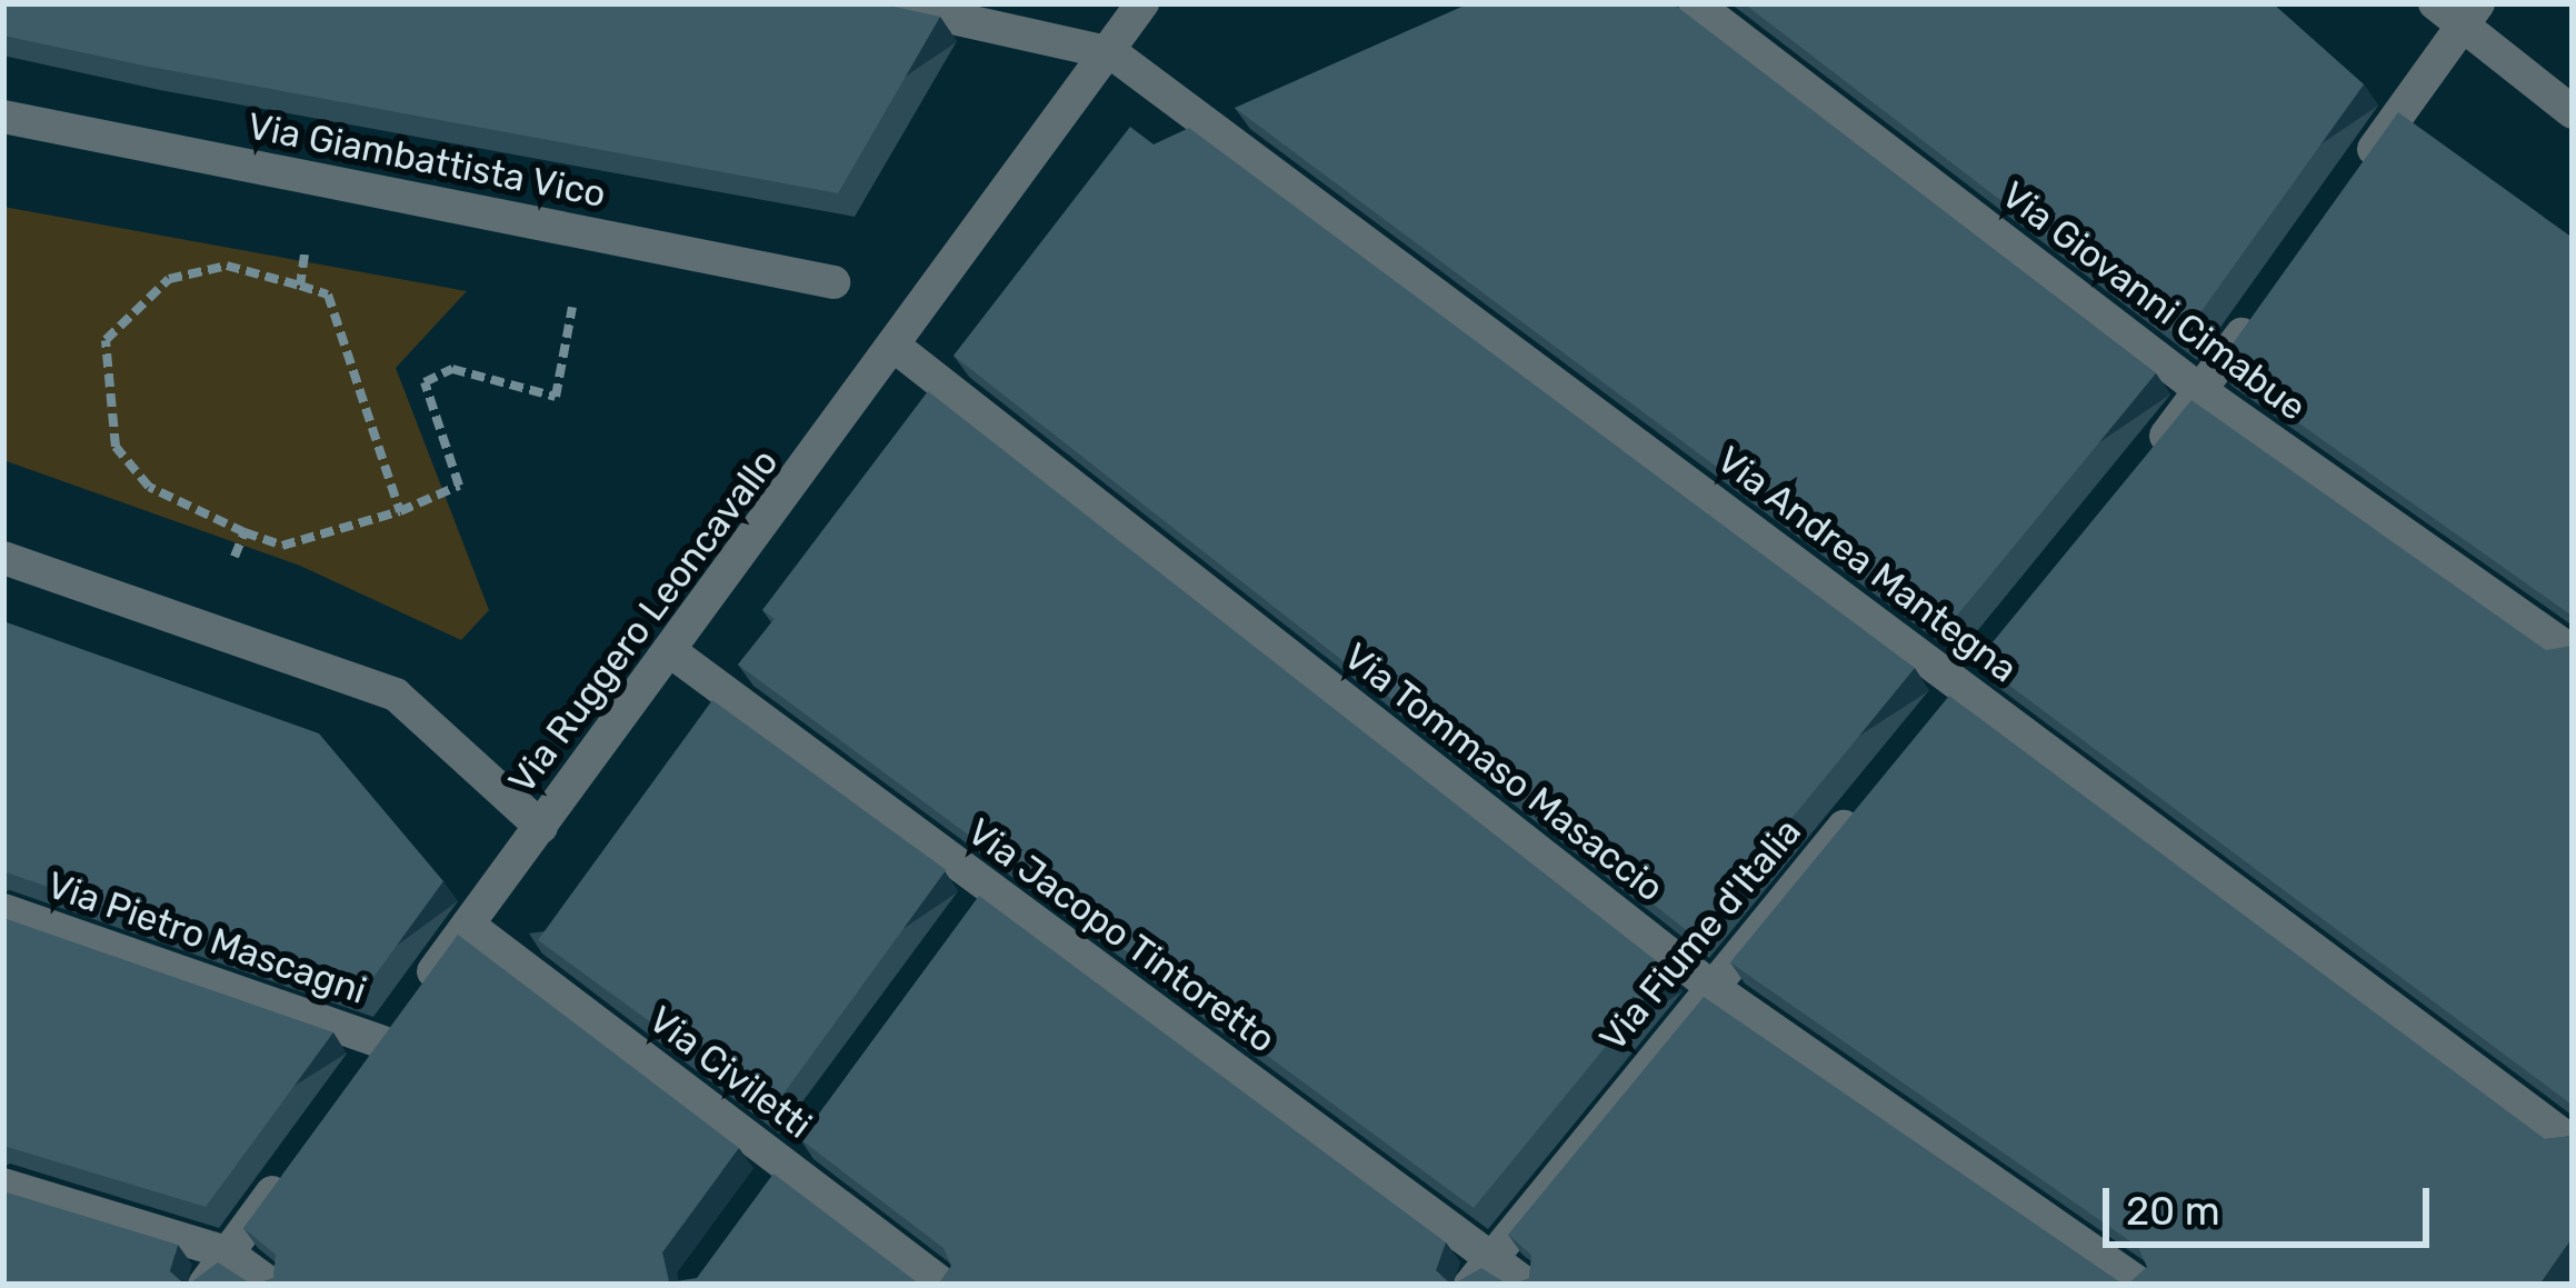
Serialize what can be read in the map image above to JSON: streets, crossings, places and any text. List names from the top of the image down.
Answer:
{
  "streets": {
    "street": [
      "Via Giambattista Vico",
      "Via Giovanni Cimabue",
      "Via Andrea Mantegna",
      "Via Ruggero Leoncavallo",
      "Via Tommaso Masaccio",
      "Via Fiume d'Italia",
      "Via Jacopo Tintoretto",
      "Via Pietro Mascagni",
      "Via Civiletti"
    ]
  },
  "crossings": [
    ["Via Andrea Mantegna", "Via Ruggero Leoncavallo"],
    ["Via Ruggero Leoncavallo", "Via Tommaso Masaccio"],
    ["Via Ruggero Leoncavallo", "Via Jacopo Tintoretto"],
    ["Via Ruggero Leoncavallo", "Via Pietro Mascagni"],
    ["Via Ruggero Leoncavallo", "Via Civiletti"],
    ["Via Tommaso Masaccio", "Via Fiume d'Italia"],
    ["Via Fiume d'Italia", "Via Jacopo Tintoretto"]
  ],
  "scale_bar": "20 m"
}
